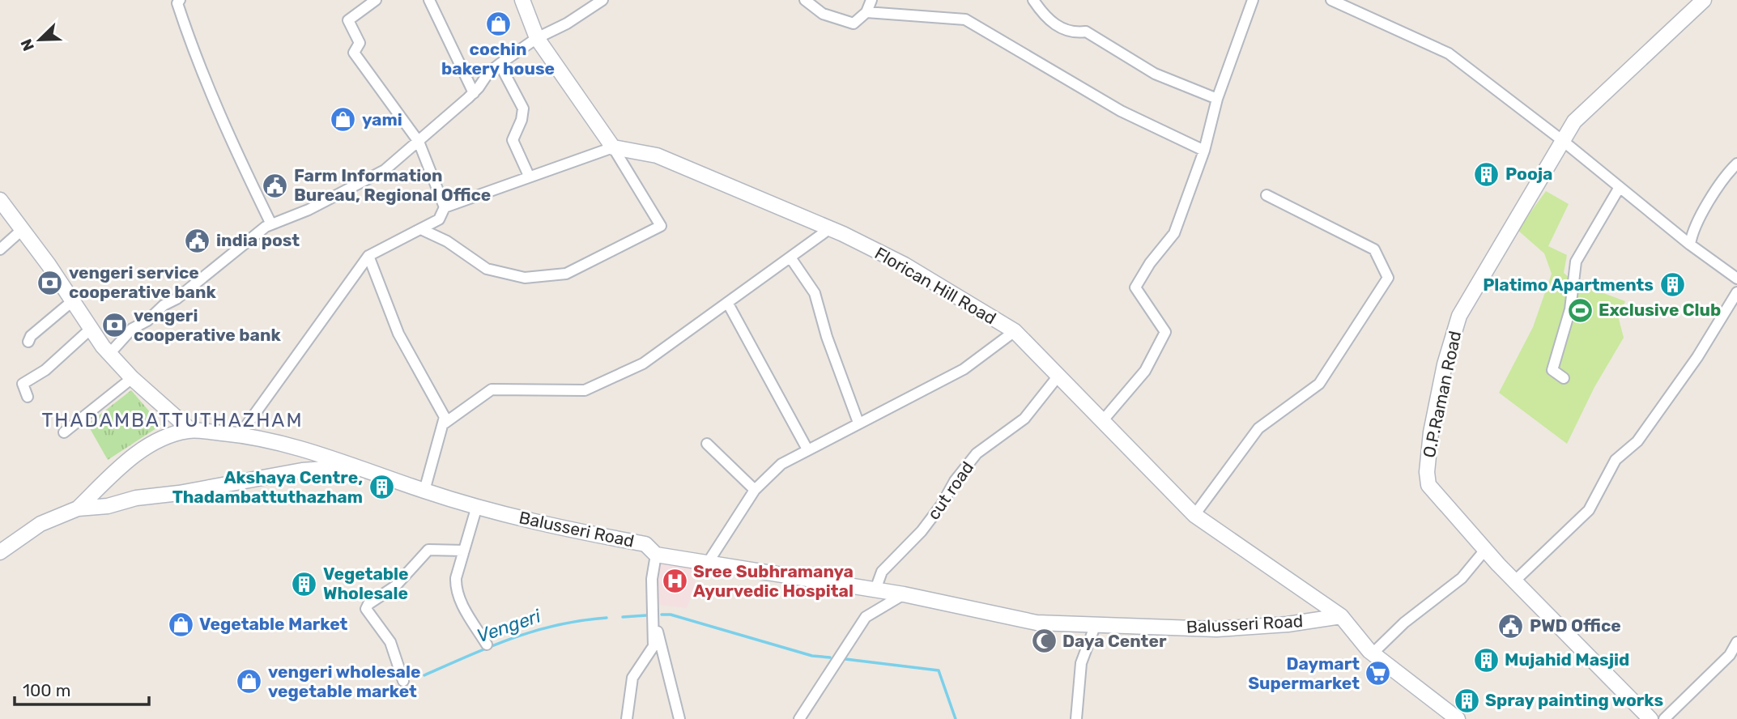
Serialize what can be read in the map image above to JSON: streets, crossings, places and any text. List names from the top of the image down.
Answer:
{
  "streets": {
    "street": [
      "Florican Hill Road",
      "O.P.Raman Road",
      "cut road",
      "Balusseri Road"
    ]
  },
  "crossings": [
    ["Florican Hill Road", "cut road"],
    ["Florican Hill Road", "Balusseri Road"],
    ["cut road", "Balusseri Road"]
  ],
  "districts": ["THADAMBATTUTHAZHAM"],
  "water": ["Vengeri"],
  "places": {
    "shop": [
      "cochin bakery house",
      "yami",
      "Vegetable Market",
      "vengeri wholesale vegetable market"
    ],
    "building": [
      "Pooja",
      "Platimo Apartments",
      "Akshaya Centre, Thadambattuthazham",
      "Vegetable Wholesale",
      "Mujahid Masjid",
      "Spray painting works"
    ],
    "public building": ["Farm Information Bureau, Regional Office", "india post", "PWD Office"],
    "bank": ["vengeri service cooperative bank", "vengeri cooperative bank"],
    "sports": ["Exclusive Club"],
    "hospital": ["Sree Subhramanya Ayurvedic Hospital"],
    "mosque": ["Daya Center"],
    "supermarket": ["Daymart Supermarket"]
  },
  "scale_bar": "100 m",
  "north": "bottom left"
}
